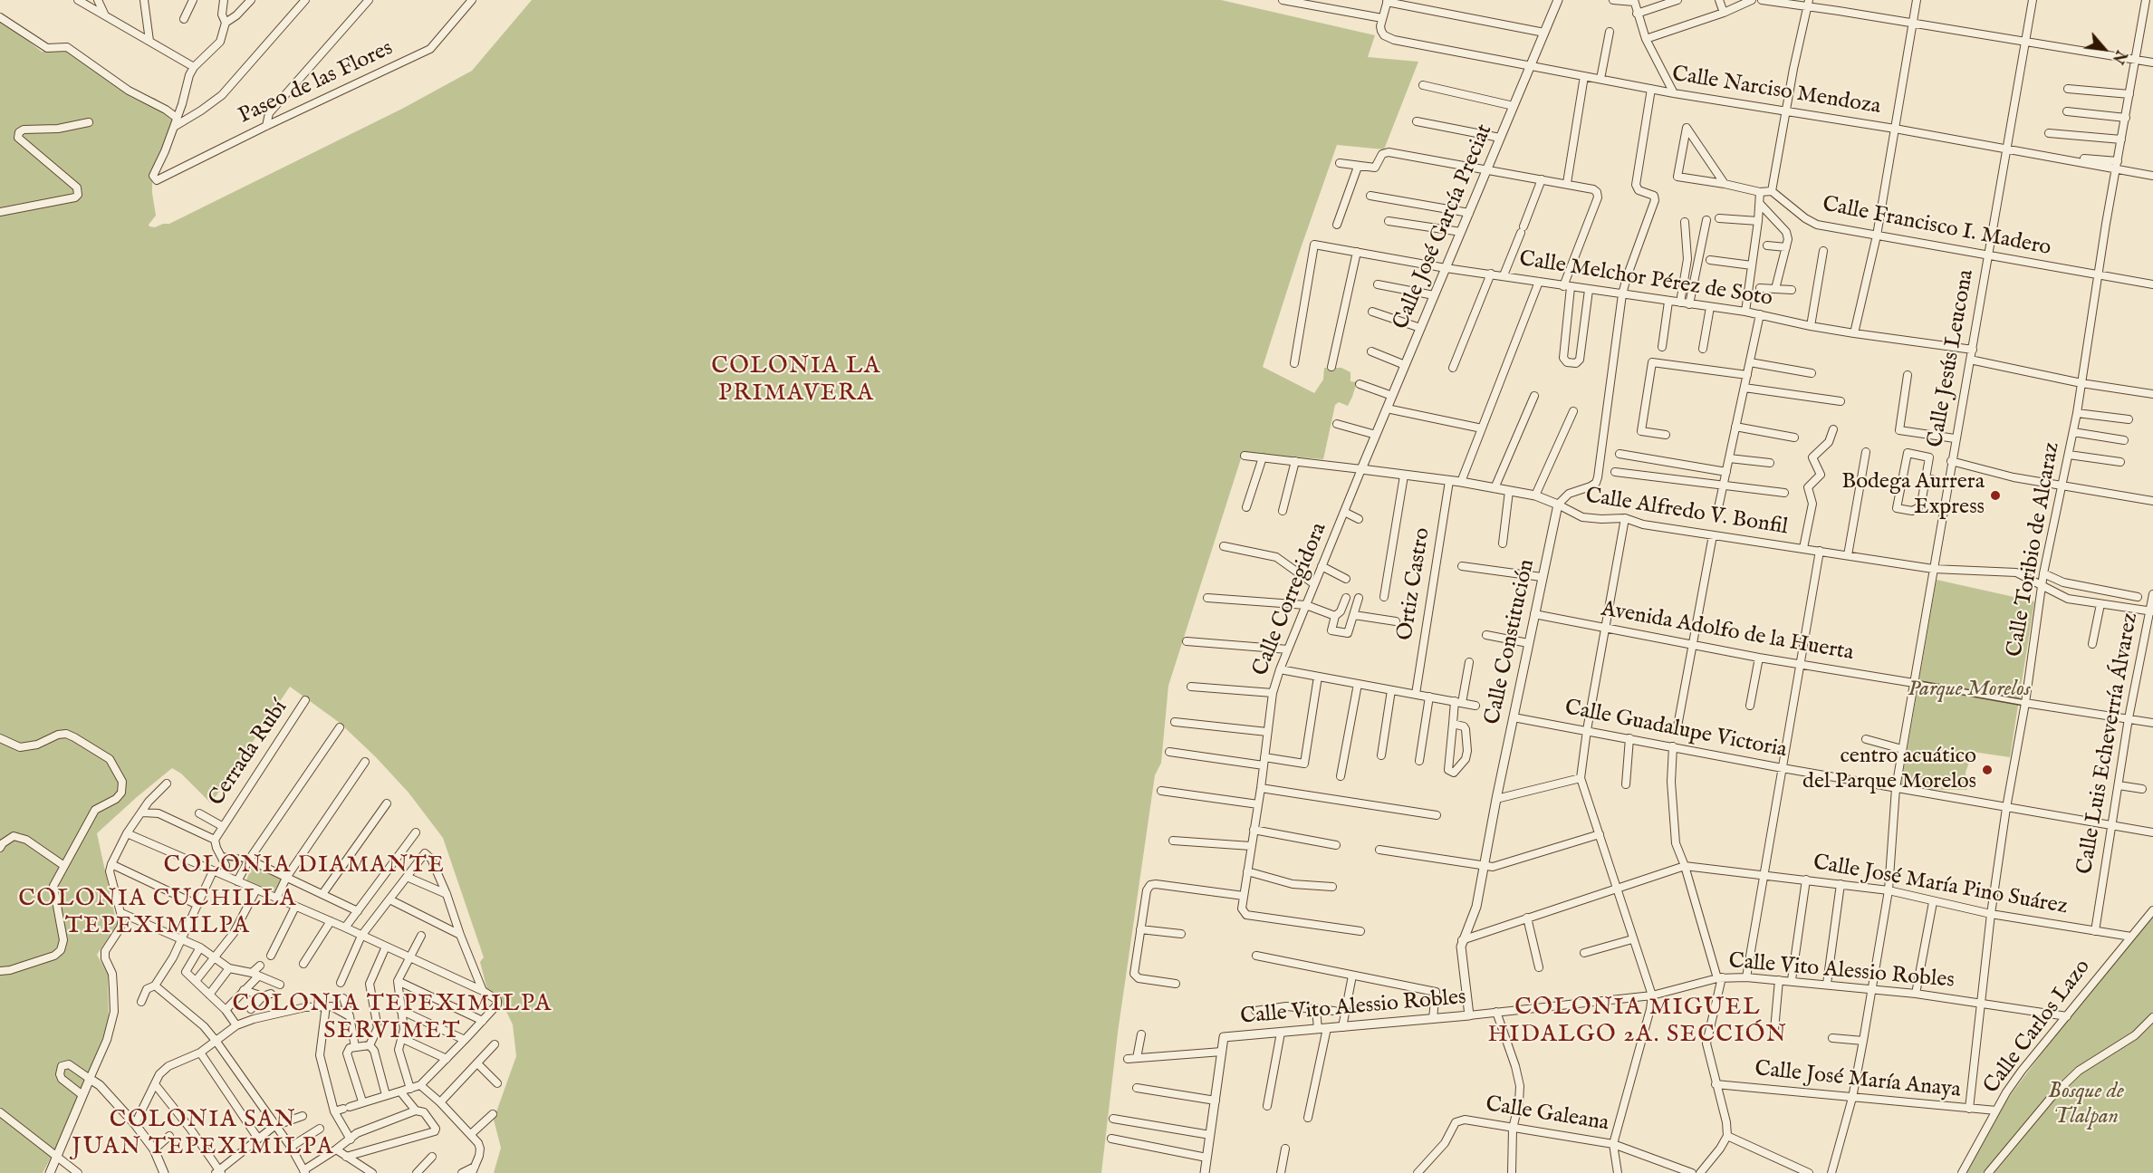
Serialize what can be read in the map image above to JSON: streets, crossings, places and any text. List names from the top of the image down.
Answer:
{
  "streets": {
    "street": [
      "Paseo de las Flores",
      "Calle Narciso Mendoza",
      "Calle José García Preciat",
      "Calle Francisco I. Madero",
      "Calle Melchor Pérez de Soto",
      "Calle Jesús Leucona",
      "Calle Alfredo V. Bonfil",
      "Calle Toribio de Alcaraz",
      "Ortiz Castro",
      "Calle Corregidora",
      "Avenida Adolfo de la Huerta",
      "Calle Constitución",
      "Calle Guadalupe Victoria",
      "Calle Luis Echeverría Álvarez",
      "Cerrada Rubí",
      "Calle José María Pino Suárez",
      "Calle Vito Alessio Robles",
      "Calle Carlos Lazo",
      "Calle José María Anaya",
      "Calle Galeana"
    ]
  },
  "crossings": [
    ["Calle Narciso Mendoza", "Calle José García Preciat"],
    ["Calle Narciso Mendoza", "Calle Jesús Leucona"],
    ["Calle Narciso Mendoza", "Calle Toribio de Alcaraz"],
    ["Calle José García Preciat", "Calle Melchor Pérez de Soto"],
    ["Calle José García Preciat", "Calle Alfredo V. Bonfil"],
    ["Calle José García Preciat", "Calle Corregidora"],
    ["Calle Francisco I. Madero", "Calle Jesús Leucona"],
    ["Calle Francisco I. Madero", "Calle Toribio de Alcaraz"],
    ["Calle Melchor Pérez de Soto", "Calle Jesús Leucona"],
    ["Calle Jesús Leucona", "Calle Alfredo V. Bonfil"],
    ["Calle Jesús Leucona", "Avenida Adolfo de la Huerta"],
    ["Calle Jesús Leucona", "Calle Guadalupe Victoria"],
    ["Calle Jesús Leucona", "Calle José María Pino Suárez"],
    ["Calle Jesús Leucona", "Calle Vito Alessio Robles"],
    ["Calle Jesús Leucona", "Calle José María Anaya"],
    ["Calle Alfredo V. Bonfil", "Calle Toribio de Alcaraz"],
    ["Calle Alfredo V. Bonfil", "Ortiz Castro"],
    ["Calle Alfredo V. Bonfil", "Calle Corregidora"],
    ["Calle Alfredo V. Bonfil", "Calle Constitución"],
    ["Calle Alfredo V. Bonfil", "Calle Luis Echeverría Álvarez"],
    ["Calle Toribio de Alcaraz", "Calle Guadalupe Victoria"],
    ["Calle Toribio de Alcaraz", "Calle José María Pino Suárez"],
    ["Calle Toribio de Alcaraz", "Calle Vito Alessio Robles"],
    ["Calle Toribio de Alcaraz", "Calle José María Anaya"],
    ["Avenida Adolfo de la Huerta", "Calle Constitución"],
    ["Calle Constitución", "Calle Guadalupe Victoria"],
    ["Calle Constitución", "Calle José María Pino Suárez"],
    ["Calle Constitución", "Calle Vito Alessio Robles"],
    ["Calle Guadalupe Victoria", "Calle Luis Echeverría Álvarez"],
    ["Calle Luis Echeverría Álvarez", "Calle José María Pino Suárez"],
    ["Calle José María Pino Suárez", "Calle Carlos Lazo"],
    ["Calle Vito Alessio Robles", "Calle Carlos Lazo"],
    ["Calle Carlos Lazo", "Calle José María Anaya"]
  ],
  "districts": [
    "COLONIA LA PRIMAVERA",
    "COLONIA DIAMANTE",
    "COLONIA CUCHILLA TEPEXIMILPA",
    "COLONIA TEPEXIMILPA SERVIMET",
    "COLONIA MIGUEL HIDALGO 2A. SECCIÓN",
    "COLONIA SAN JUAN TEPEXIMILPA"
  ],
  "parks": ["Parque Morelos", "Bosque de Tlalpan"],
  "places": ["Bodega Aurrera Express", "centro acuático del Parque Morelos"],
  "north": "bottom right"
}
